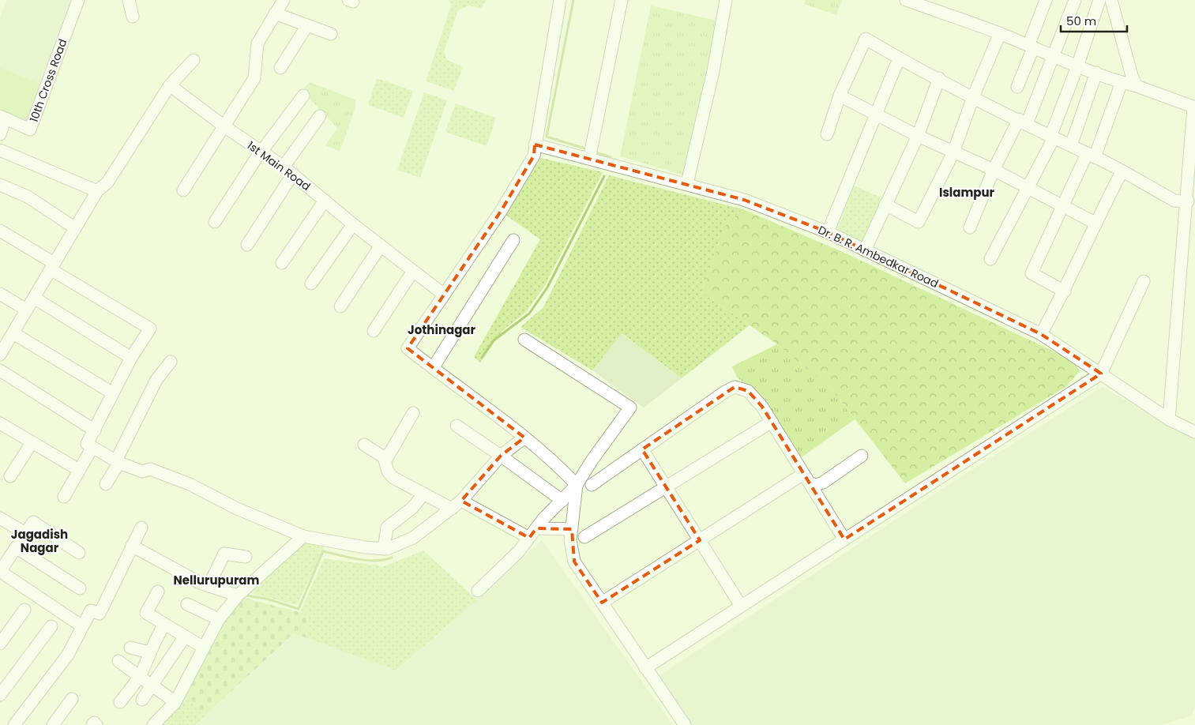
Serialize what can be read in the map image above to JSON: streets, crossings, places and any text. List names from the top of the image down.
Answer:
{
  "streets": {
    "street": ["10th Cross Road", "1st Main Road", "Dr. B. R. Ambedkar Road"]
  },
  "districts": [
    "Islampur",
    "Jothinagar",
    "Jagadish Nagar",
    "Nellurupuram"
  ],
  "scale_bar": "50 m"
}
